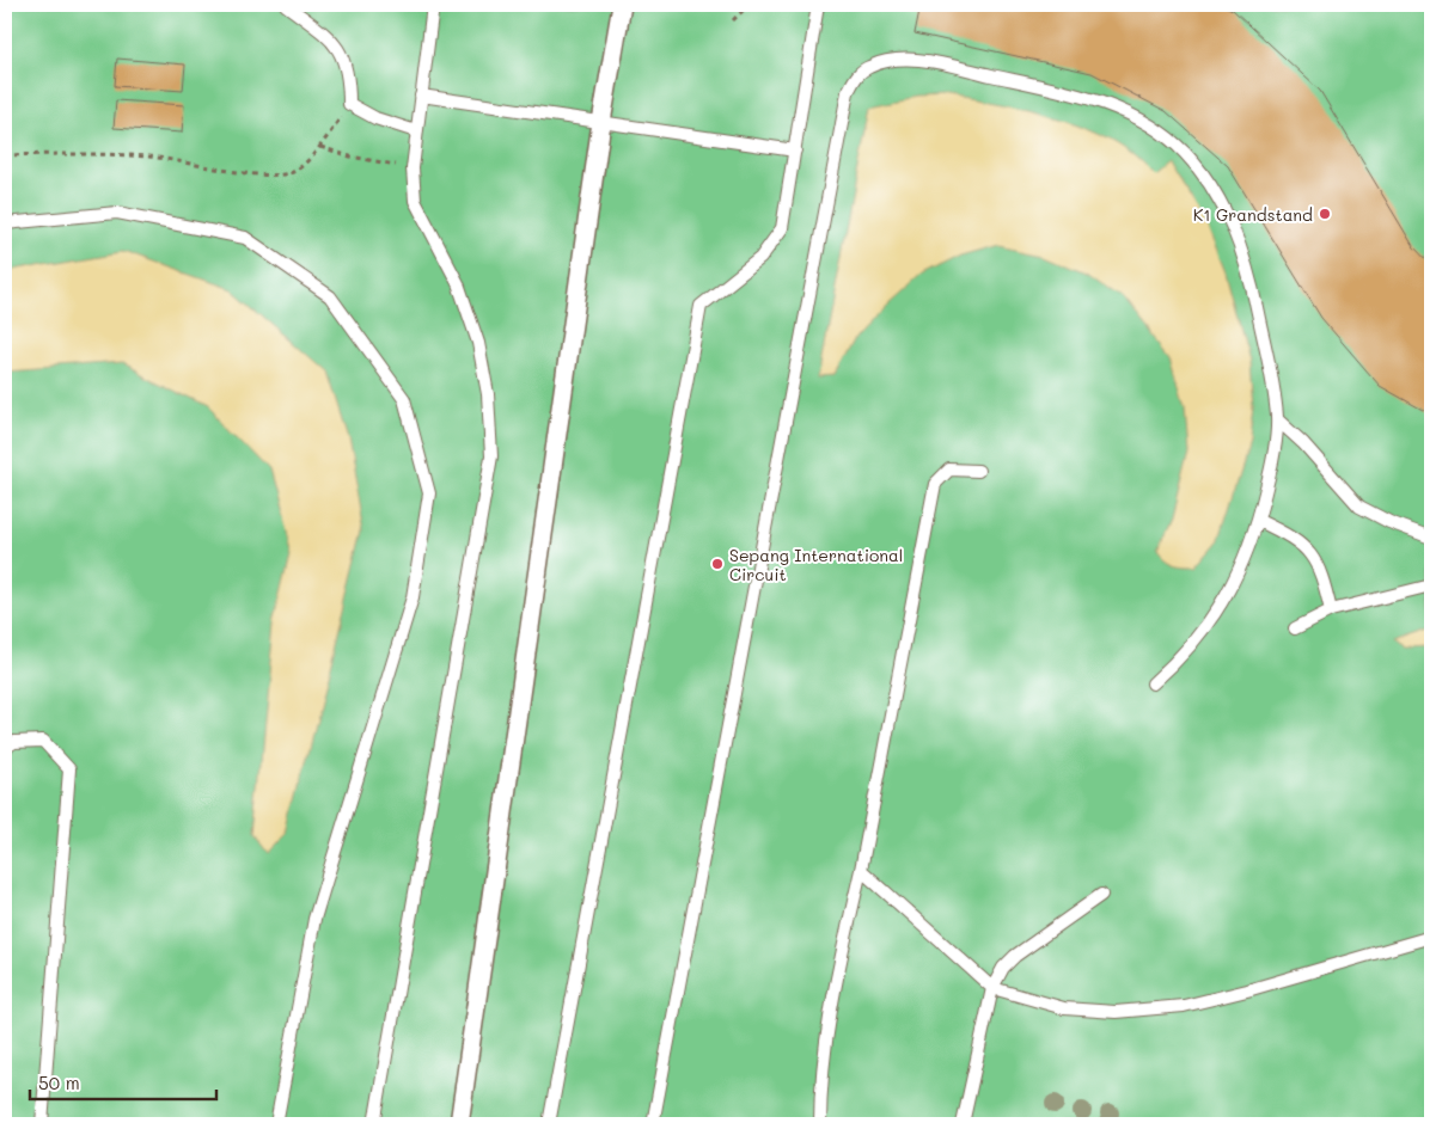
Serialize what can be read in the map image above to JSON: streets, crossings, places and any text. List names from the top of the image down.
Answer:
{
  "places": ["K1 Grandstand", "Sepang International Circuit"],
  "scale_bar": "50 m"
}
